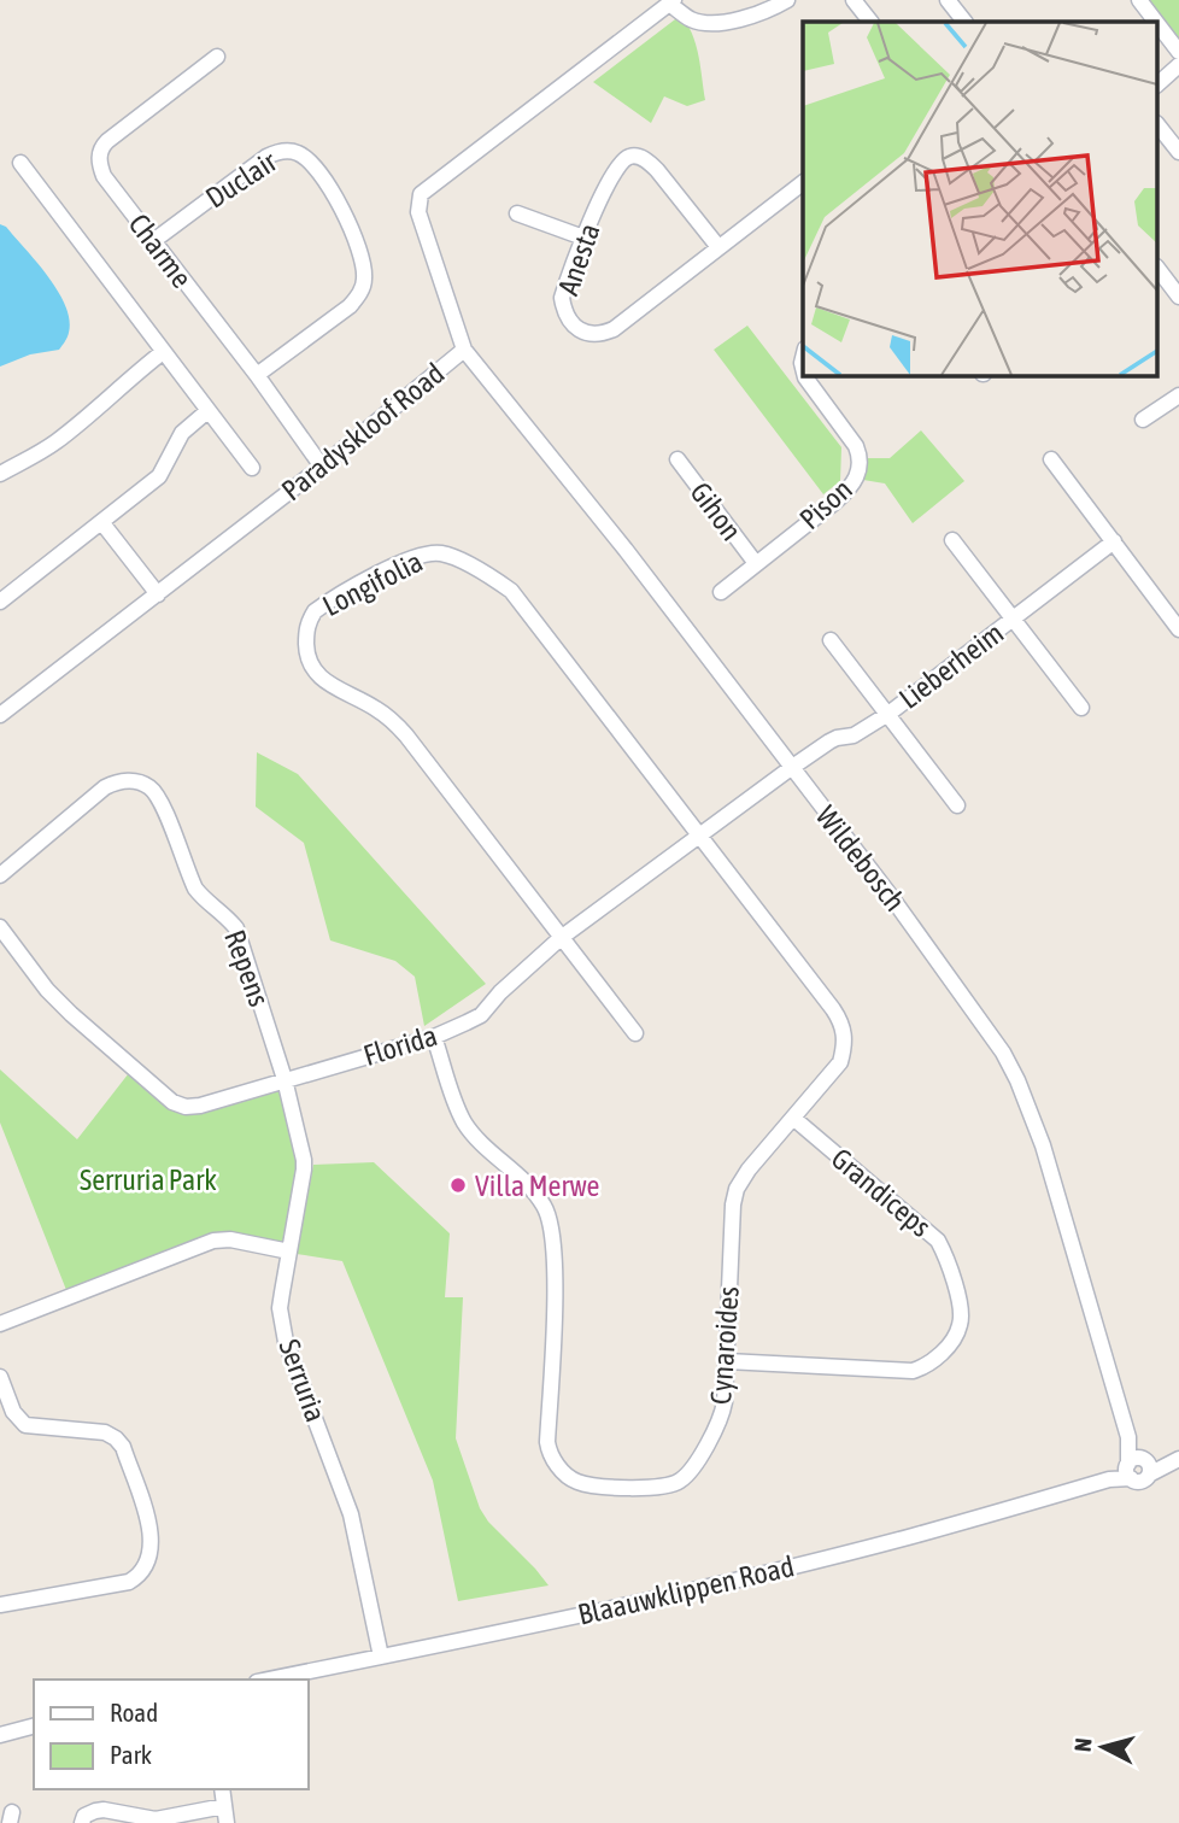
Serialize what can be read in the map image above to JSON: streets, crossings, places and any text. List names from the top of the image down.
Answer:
{
  "streets": {
    "street": [
      "Duclair",
      "Charme",
      "Anesta",
      "Paradyskloof Road",
      "Pison",
      "Gihon",
      "Longifolia",
      "Lieberheim",
      "Wildebosch",
      "Repens",
      "Florida",
      "Grandiceps",
      "Cynaroides",
      "Serruria",
      "Blaauwklippen Road"
    ]
  },
  "crossings": [
    ["Duclair", "Charme"],
    ["Charme", "Paradyskloof Road"],
    ["Paradyskloof Road", "Wildebosch"],
    ["Pison", "Gihon"],
    ["Longifolia", "Florida"],
    ["Longifolia", "Cynaroides"],
    ["Lieberheim", "Wildebosch"],
    ["Lieberheim", "Florida"],
    ["Wildebosch", "Florida"],
    ["Wildebosch", "Blaauwklippen Road"],
    ["Repens", "Florida"],
    ["Repens", "Serruria"],
    ["Florida", "Cynaroides"],
    ["Grandiceps", "Cynaroides"],
    ["Serruria", "Blaauwklippen Road"]
  ],
  "parks": ["Serruria Park"],
  "places": ["Villa Merwe"],
  "legend": ["Road", "Park"],
  "north": "left"
}
